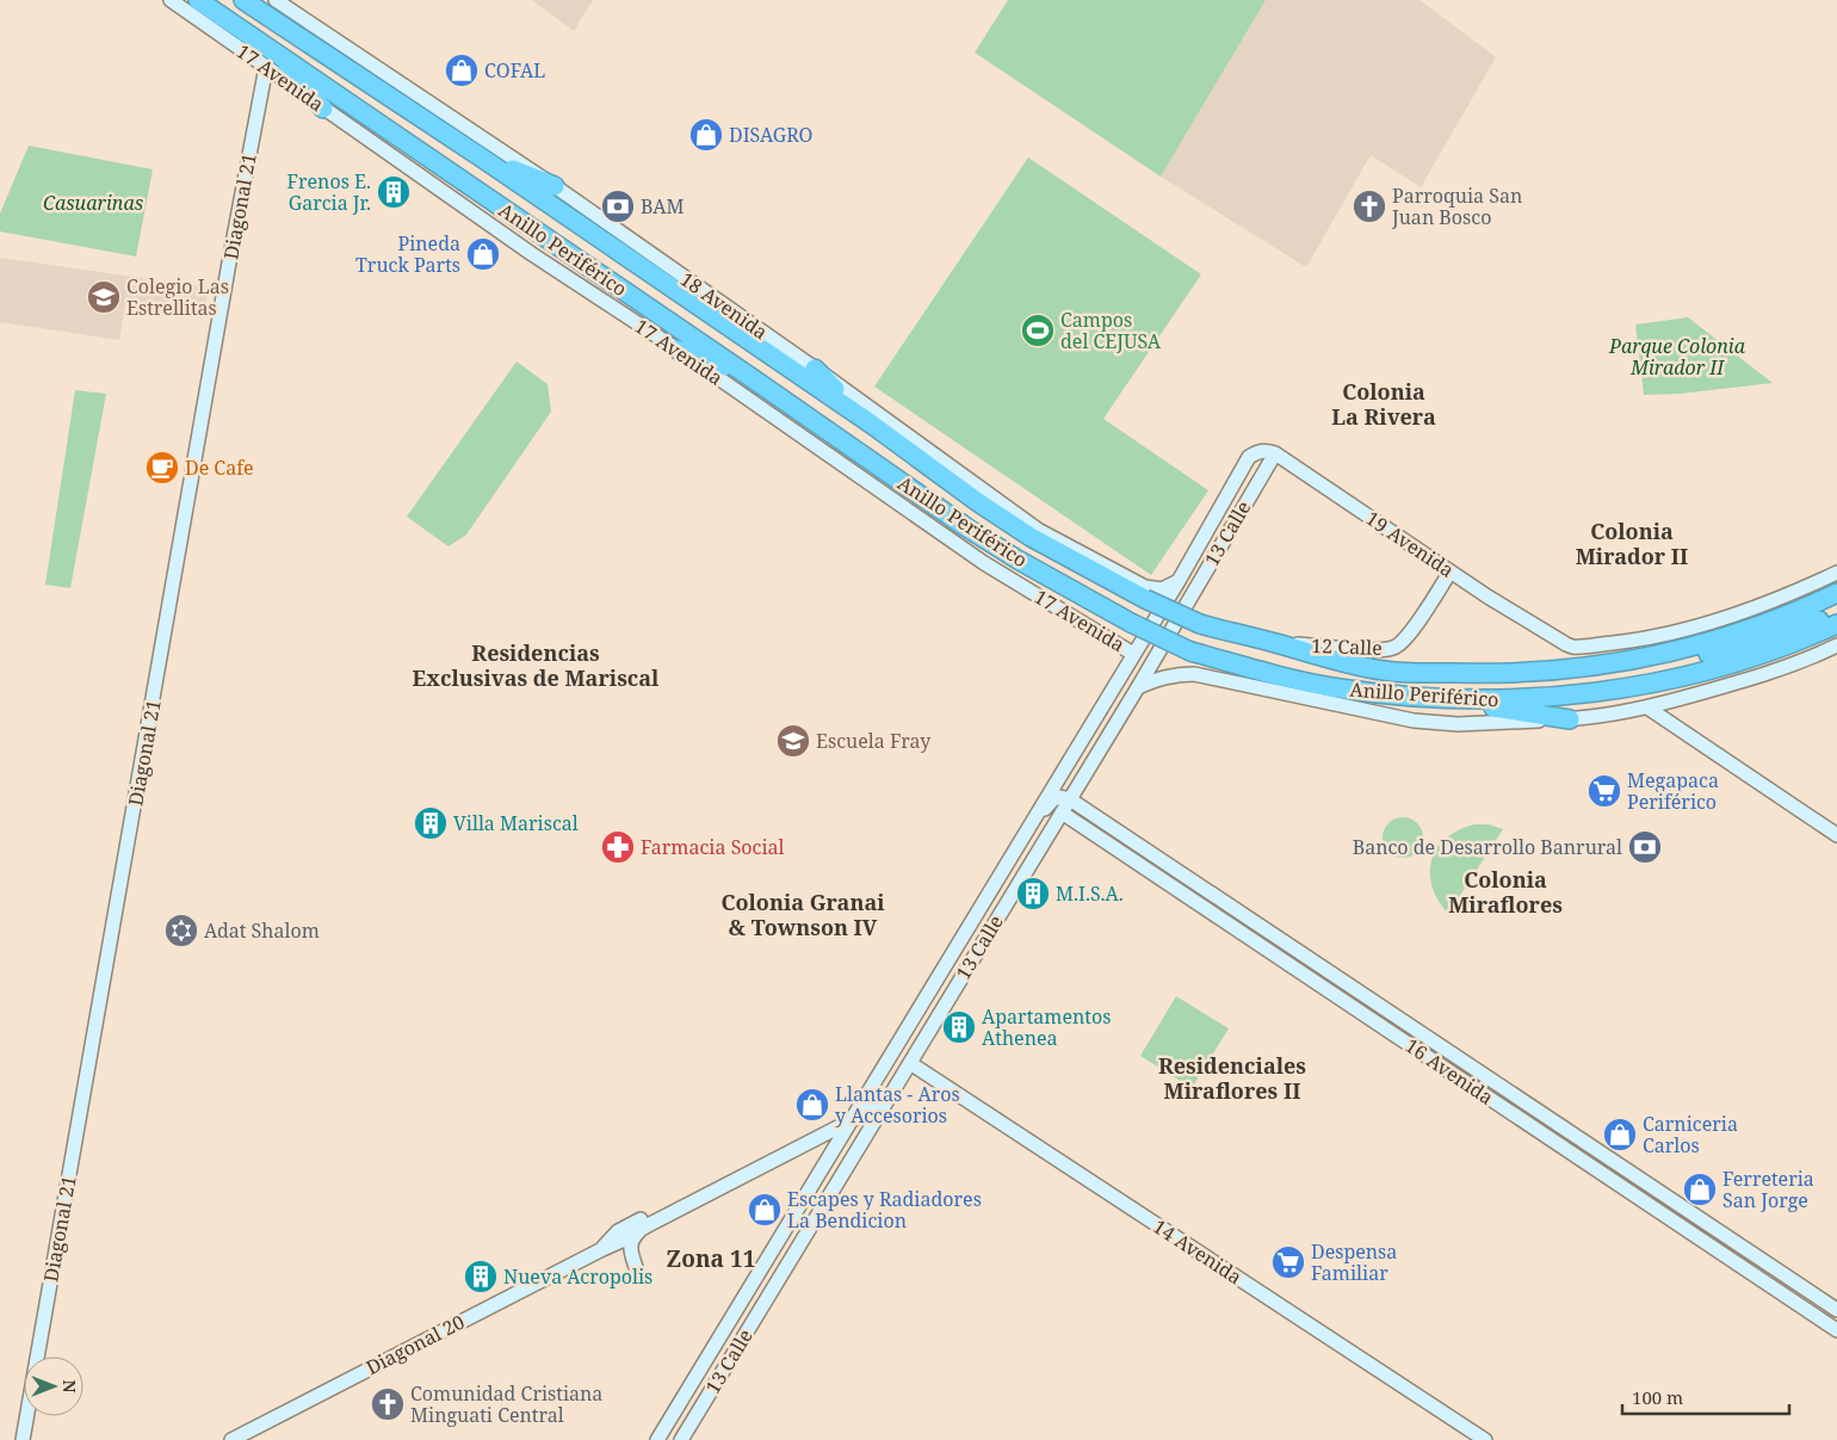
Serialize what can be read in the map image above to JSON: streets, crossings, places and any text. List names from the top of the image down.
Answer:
{
  "streets": {
    "highway": ["Anillo Periférico"],
    "street": [
      "17 Avenida",
      "Diagonal 21",
      "18 Avenida",
      "13 Calle",
      "19 Avenida",
      "12 Calle",
      "16 Avenida",
      "14 Avenida",
      "Diagonal 20"
    ]
  },
  "crossings": [
    ["17 Avenida", "Diagonal 21"],
    ["17 Avenida", "13 Calle"],
    ["Anillo Periférico", "13 Calle"],
    ["Anillo Periférico", "12 Calle"],
    ["18 Avenida", "13 Calle"],
    ["13 Calle", "19 Avenida"],
    ["13 Calle", "16 Avenida"],
    ["13 Calle", "14 Avenida"],
    ["13 Calle", "Diagonal 20"],
    ["19 Avenida", "12 Calle"]
  ],
  "districts": [
    "Colonia La Rivera",
    "Colonia Mirador II",
    "Residencias Exclusivas de Mariscal",
    "Colonia Miraflores",
    "Colonia Granai & Townson IV",
    "Residenciales Miraflores II",
    "Zona 11"
  ],
  "parks": ["Casuarinas", "Parque Colonia Mirador II"],
  "places": {
    "shop": [
      "COFAL",
      "DISAGRO",
      "Pineda Truck Parts",
      "Llantas - Aros y Accesorios",
      "Carniceria Carlos",
      "Ferreteria San Jorge",
      "Escapes y Radiadores La Bendicion"
    ],
    "building": [
      "Frenos E. Garcia Jr.",
      "Villa Mariscal",
      "M.I.S.A.",
      "Apartamentos Athenea",
      "Nueva Acropolis"
    ],
    "bank": ["BAM", "Banco de Desarrollo Banrural"],
    "church": ["Parroquia San Juan Bosco", "Comunidad Cristiana Minguati Central"],
    "school or university": ["Colegio Las Estrellitas", "Escuela Fray"],
    "sports": ["Campos del CEJUSA"],
    "cafe": ["De Cafe"],
    "supermarket": ["Megapaca Periférico", "Despensa Familiar"],
    "pharmacy": ["Farmacia Social"],
    "synagogue": ["Adat Shalom"]
  },
  "scale_bar": "100 m",
  "north": "right"
}
